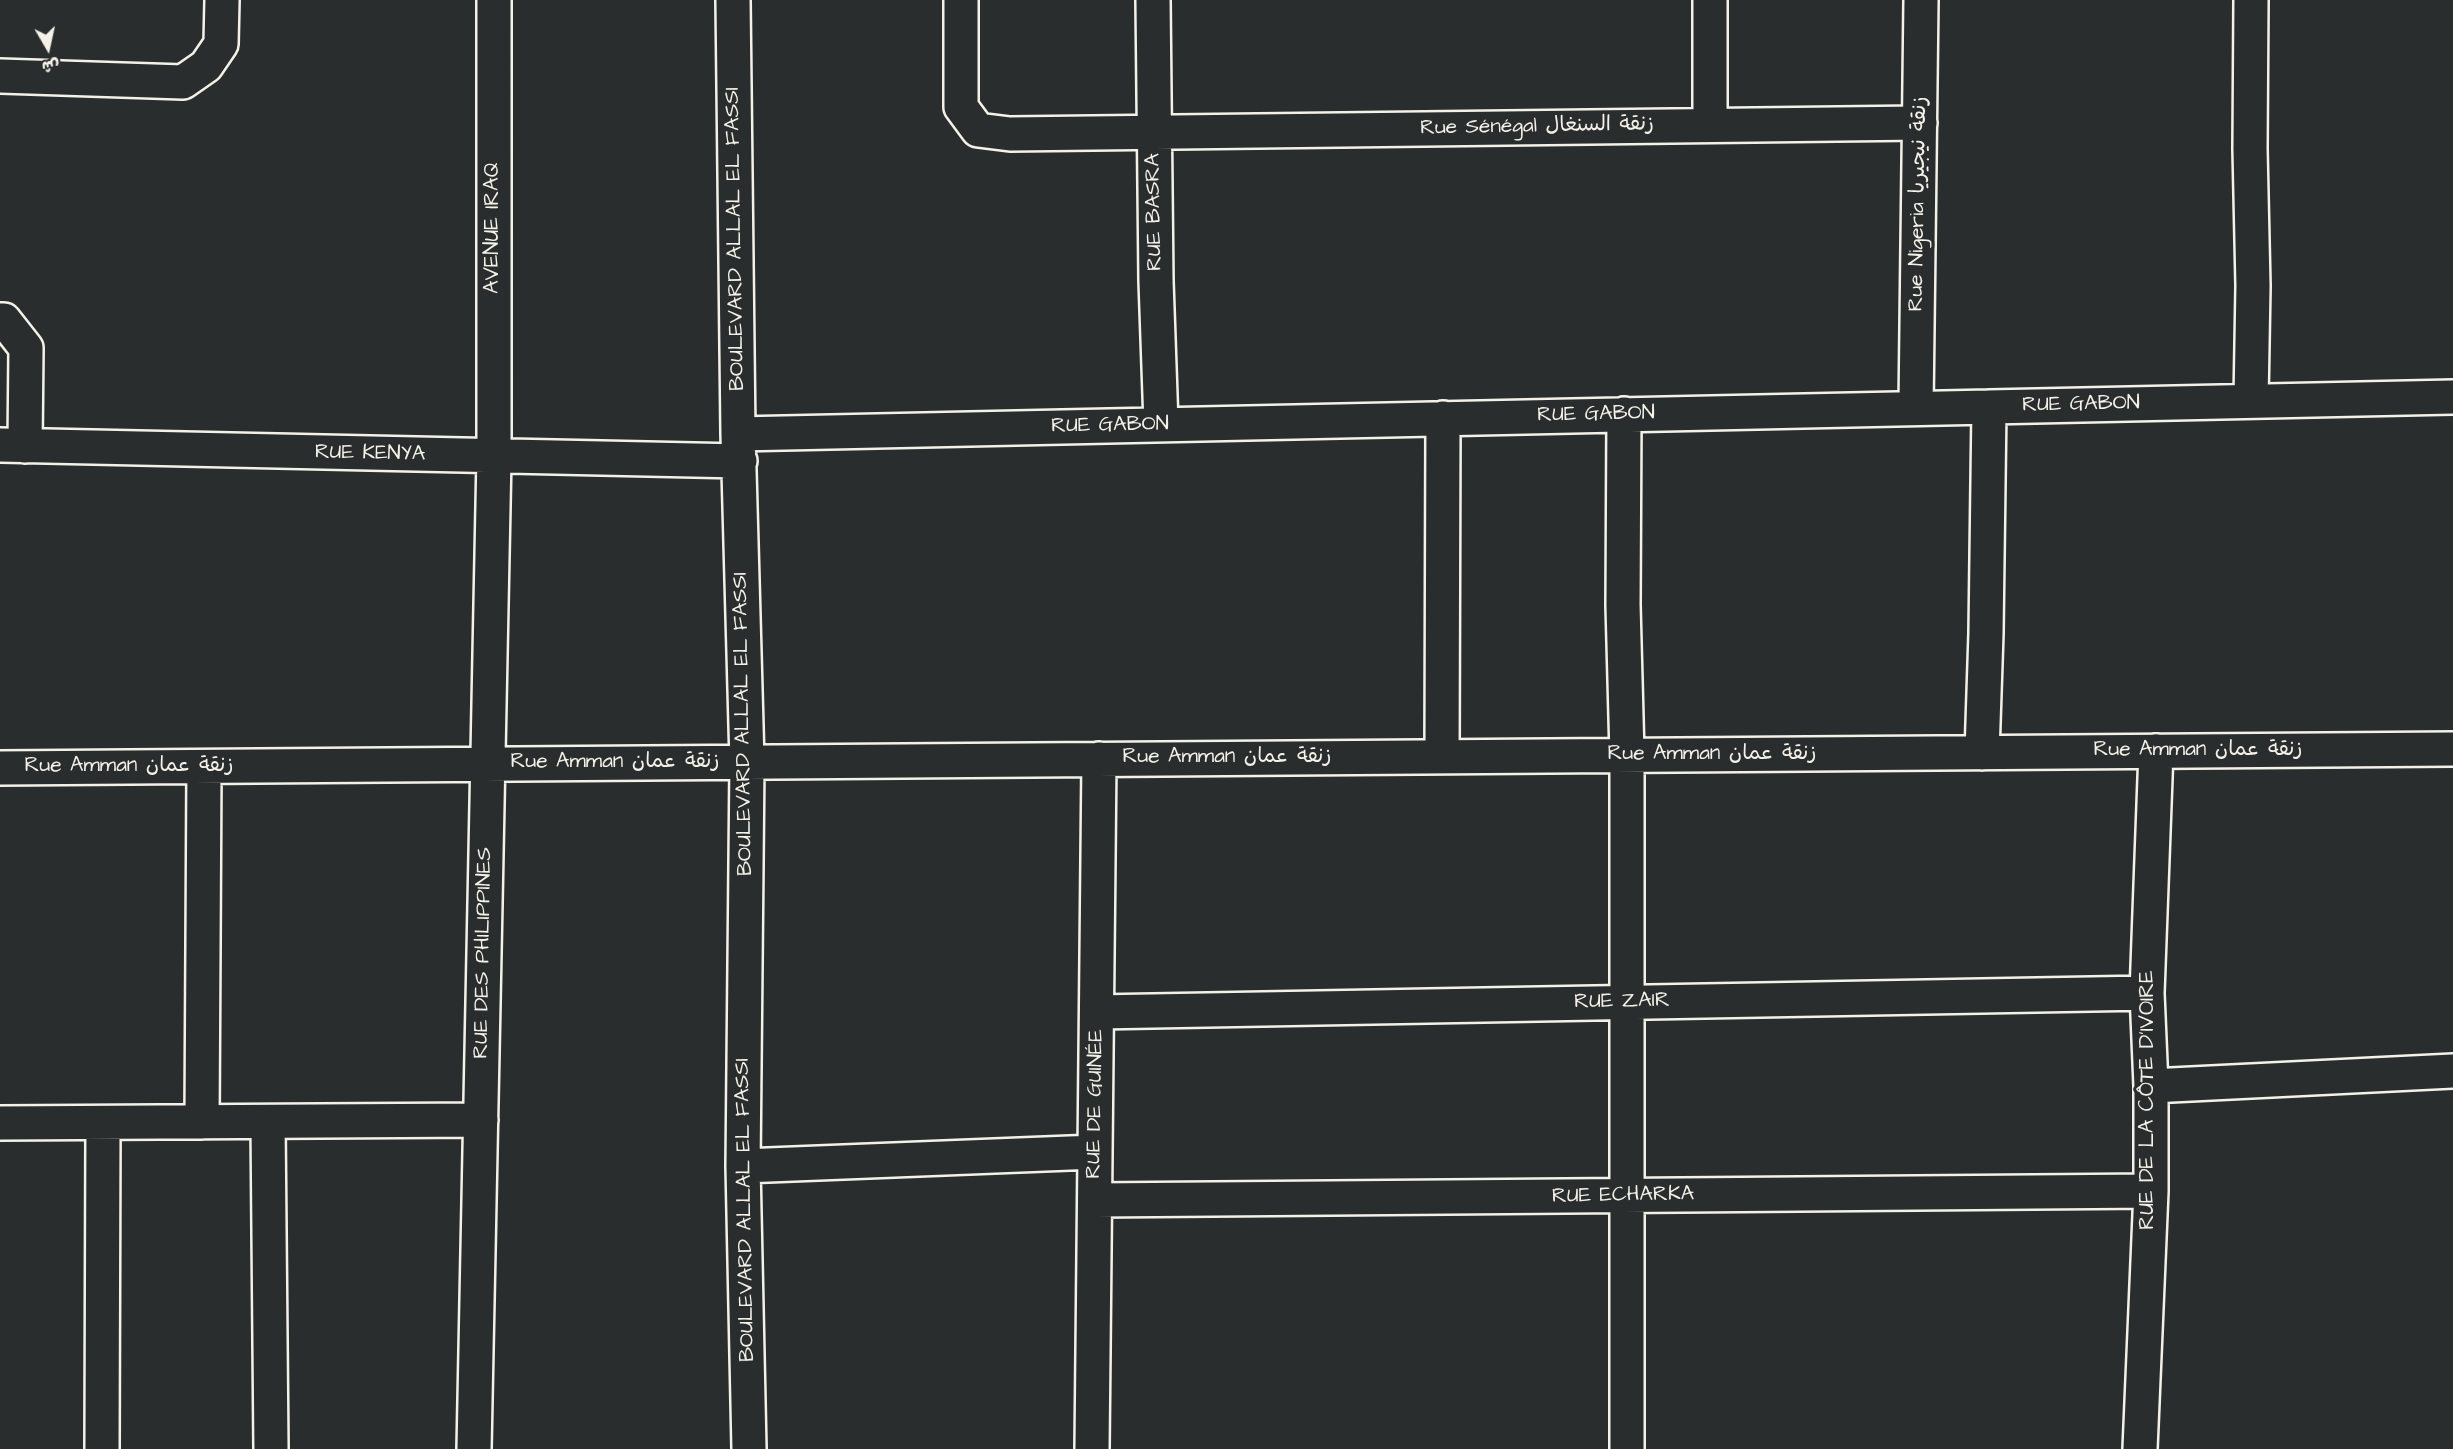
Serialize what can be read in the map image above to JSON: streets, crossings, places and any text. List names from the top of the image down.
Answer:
{
  "streets": {
    "street": [
      "Rue Sénégal زنقة السنغال",
      "Rue Nigeria زنقة نيجيريا",
      "RUE BASRA",
      "AVENUE IRAQ",
      "BOULEVARD ALLAL EL FASSI",
      "RUE GABON",
      "RUE KENYA",
      "Rue Amman زنقة عمان",
      "RUE DES PHILIPPINES",
      "RUE ZAIR",
      "RUE DE LA CÔTE D'IVOIRE",
      "RUE DE GUINÉE",
      "RUE ECHARKA"
    ]
  },
  "crossings": [
    ["Rue Sénégal زنقة السنغال", "Rue Nigeria زنقة نيجيريا"],
    ["Rue Sénégal زنقة السنغال", "RUE BASRA"],
    ["Rue Nigeria زنقة نيجيريا", "RUE GABON"],
    ["RUE BASRA", "RUE GABON"],
    ["AVENUE IRAQ", "RUE KENYA"],
    ["AVENUE IRAQ", "RUE DES PHILIPPINES"],
    ["BOULEVARD ALLAL EL FASSI", "RUE GABON"],
    ["BOULEVARD ALLAL EL FASSI", "RUE KENYA"],
    ["BOULEVARD ALLAL EL FASSI", "Rue Amman زنقة عمان"],
    ["RUE GABON", "RUE KENYA"],
    ["RUE KENYA", "RUE DES PHILIPPINES"],
    ["Rue Amman زنقة عمان", "RUE DES PHILIPPINES"],
    ["Rue Amman زنقة عمان", "RUE DE LA CÔTE D'IVOIRE"],
    ["Rue Amman زنقة عمان", "RUE DE GUINÉE"],
    ["RUE ZAIR", "RUE DE LA CÔTE D'IVOIRE"],
    ["RUE ZAIR", "RUE DE GUINÉE"],
    ["RUE DE LA CÔTE D'IVOIRE", "RUE ECHARKA"],
    ["RUE DE GUINÉE", "RUE ECHARKA"]
  ],
  "north": "bottom"
}
